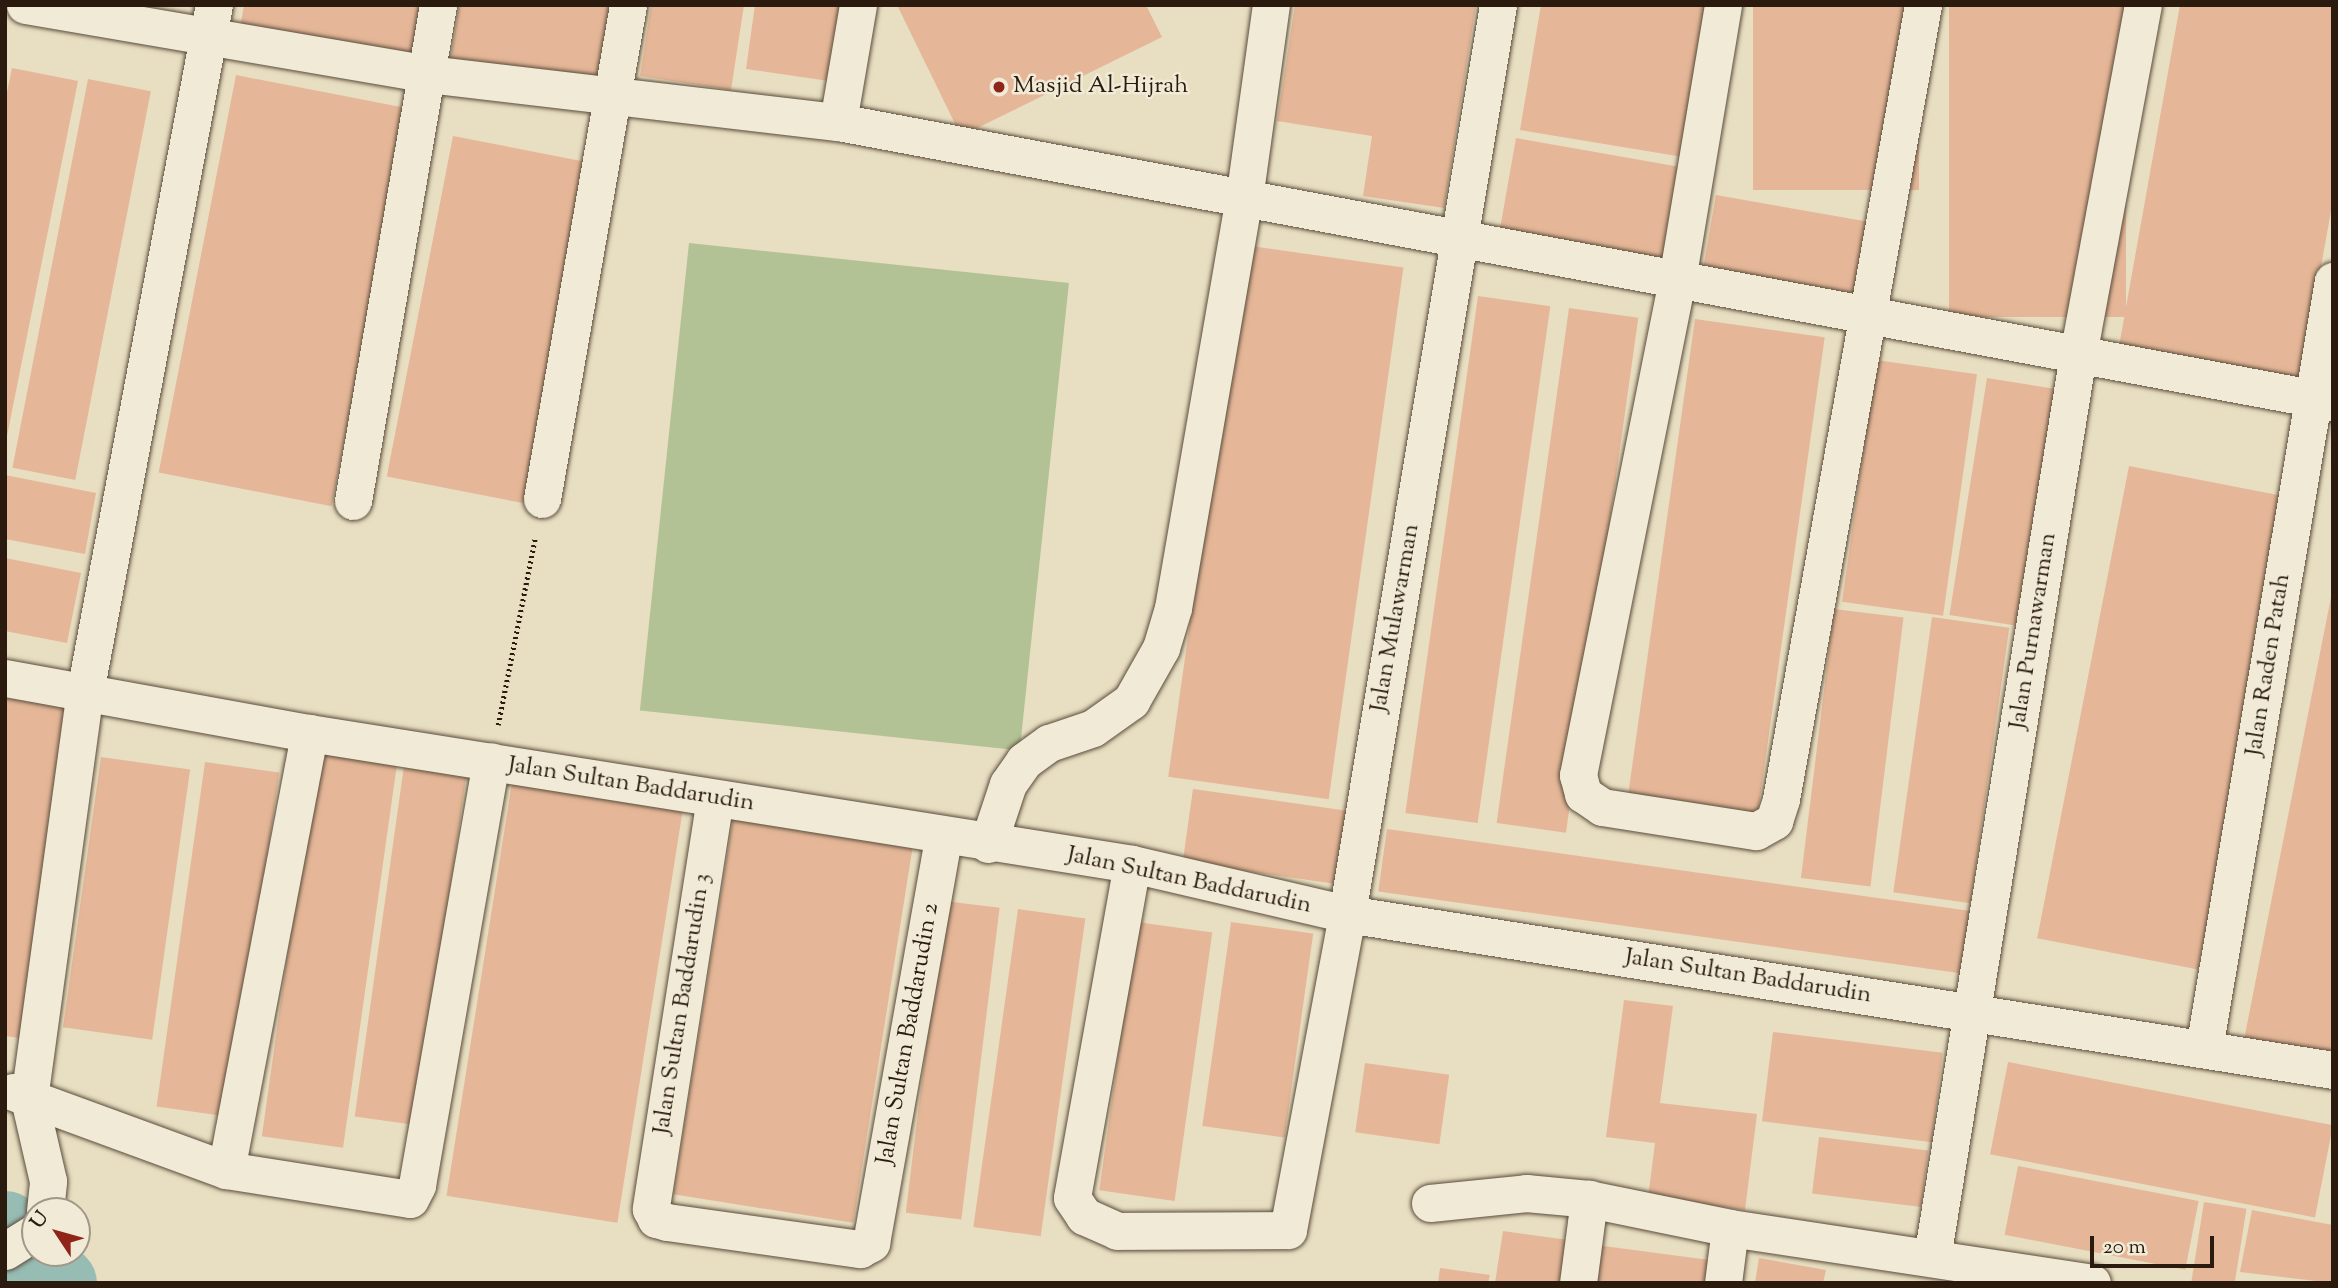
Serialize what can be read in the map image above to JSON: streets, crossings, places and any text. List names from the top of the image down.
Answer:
{
  "streets": {
    "street": [
      "Jalan Mulawarman",
      "Jalan Purnawarman",
      "Jalan Raden Patah",
      "Jalan Sultan Baddarudin",
      "Jalan Sultan Baddarudin 3",
      "Jalan Sultan Baddarudin 2"
    ]
  },
  "crossings": [
    ["Jalan Mulawarman", "Jalan Sultan Baddarudin"],
    ["Jalan Purnawarman", "Jalan Sultan Baddarudin"],
    ["Jalan Raden Patah", "Jalan Sultan Baddarudin"],
    ["Jalan Sultan Baddarudin", "Jalan Sultan Baddarudin 3"],
    ["Jalan Sultan Baddarudin", "Jalan Sultan Baddarudin 2"],
    ["Jalan Sultan Baddarudin 3", "Jalan Sultan Baddarudin 2"]
  ],
  "places": ["Masjid Al-Hijrah"],
  "scale_bar": "20 m",
  "north": "top left"
}
